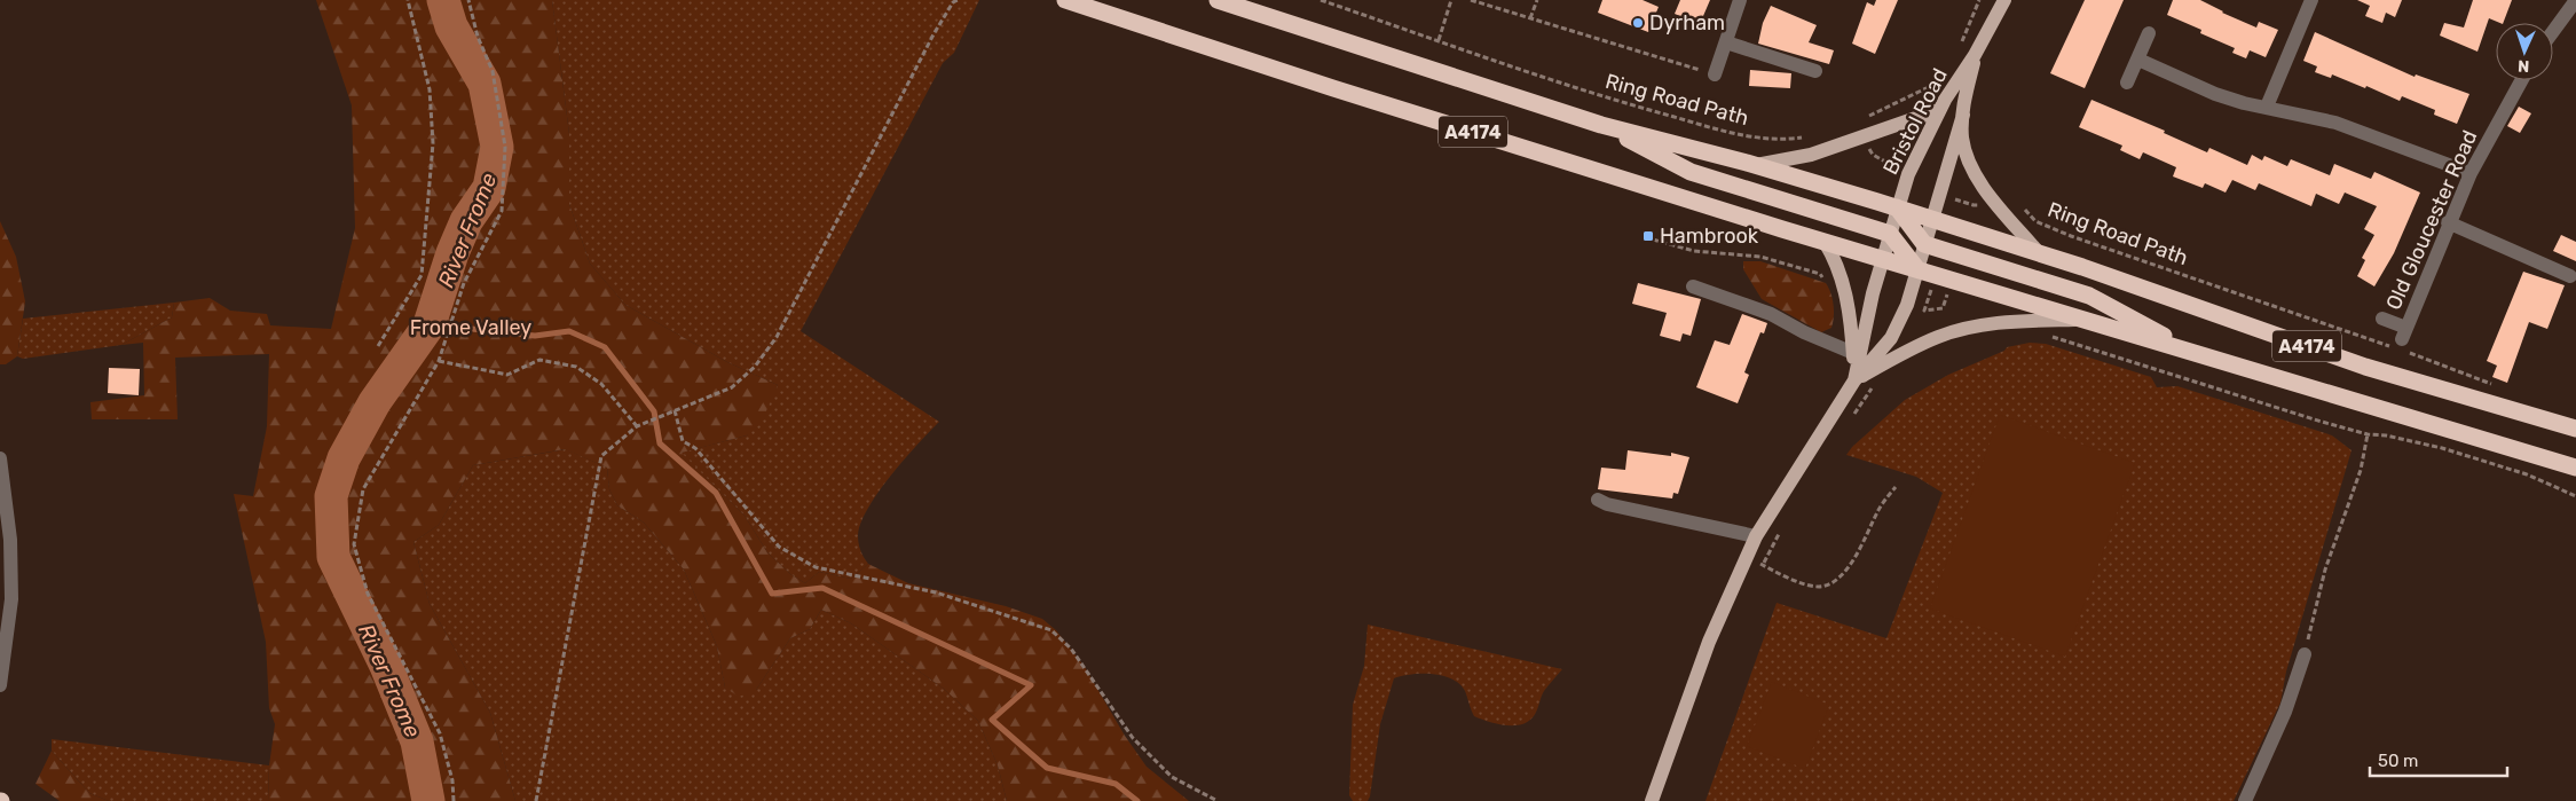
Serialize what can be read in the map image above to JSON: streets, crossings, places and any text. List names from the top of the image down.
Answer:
{
  "streets": {
    "highway": ["A4174"],
    "main road": ["Bristol Road"],
    "street": ["Old Gloucester Road"],
    "path": ["Ring Road Path"]
  },
  "crossings": [
    ["Ring Road Path", "Old Gloucester Road"],
    ["Bristol Road", "A4174"]
  ],
  "water": ["River Frome"],
  "parks": ["Frome Valley"],
  "places": {
    "other": ["Dyrham"],
    "transit": ["Hambrook"]
  },
  "scale_bar": "50 m",
  "north": "bottom"
}
